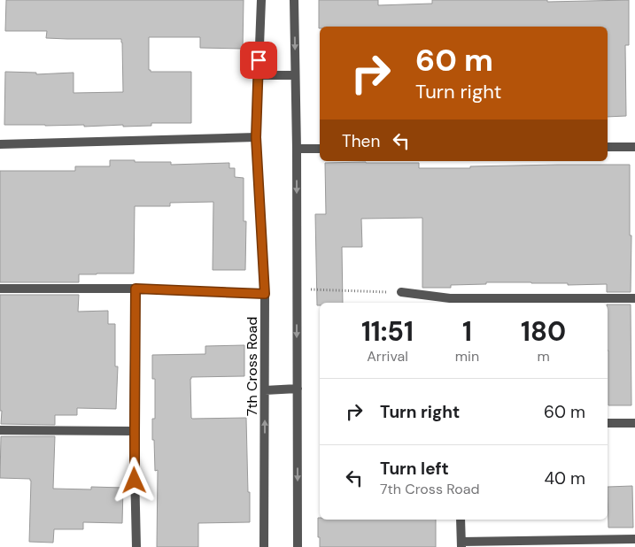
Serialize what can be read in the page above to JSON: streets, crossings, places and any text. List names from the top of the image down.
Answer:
{
  "streets": {
    "street": ["7th Cross Road"]
  },
  "page": {
    "turn": ["60 m", "Turn right"],
    "then": "Then",
    "eta": [
      "11:51",
      "Arrival",
      "1",
      "min",
      "180",
      "m"
    ],
    "list": [
      {
        "name": "Turn right",
        "value": "60 m"
      },
      {
        "name": "Turn left",
        "note": "7th Cross Road",
        "value": "40 m"
      }
    ]
  }
}
